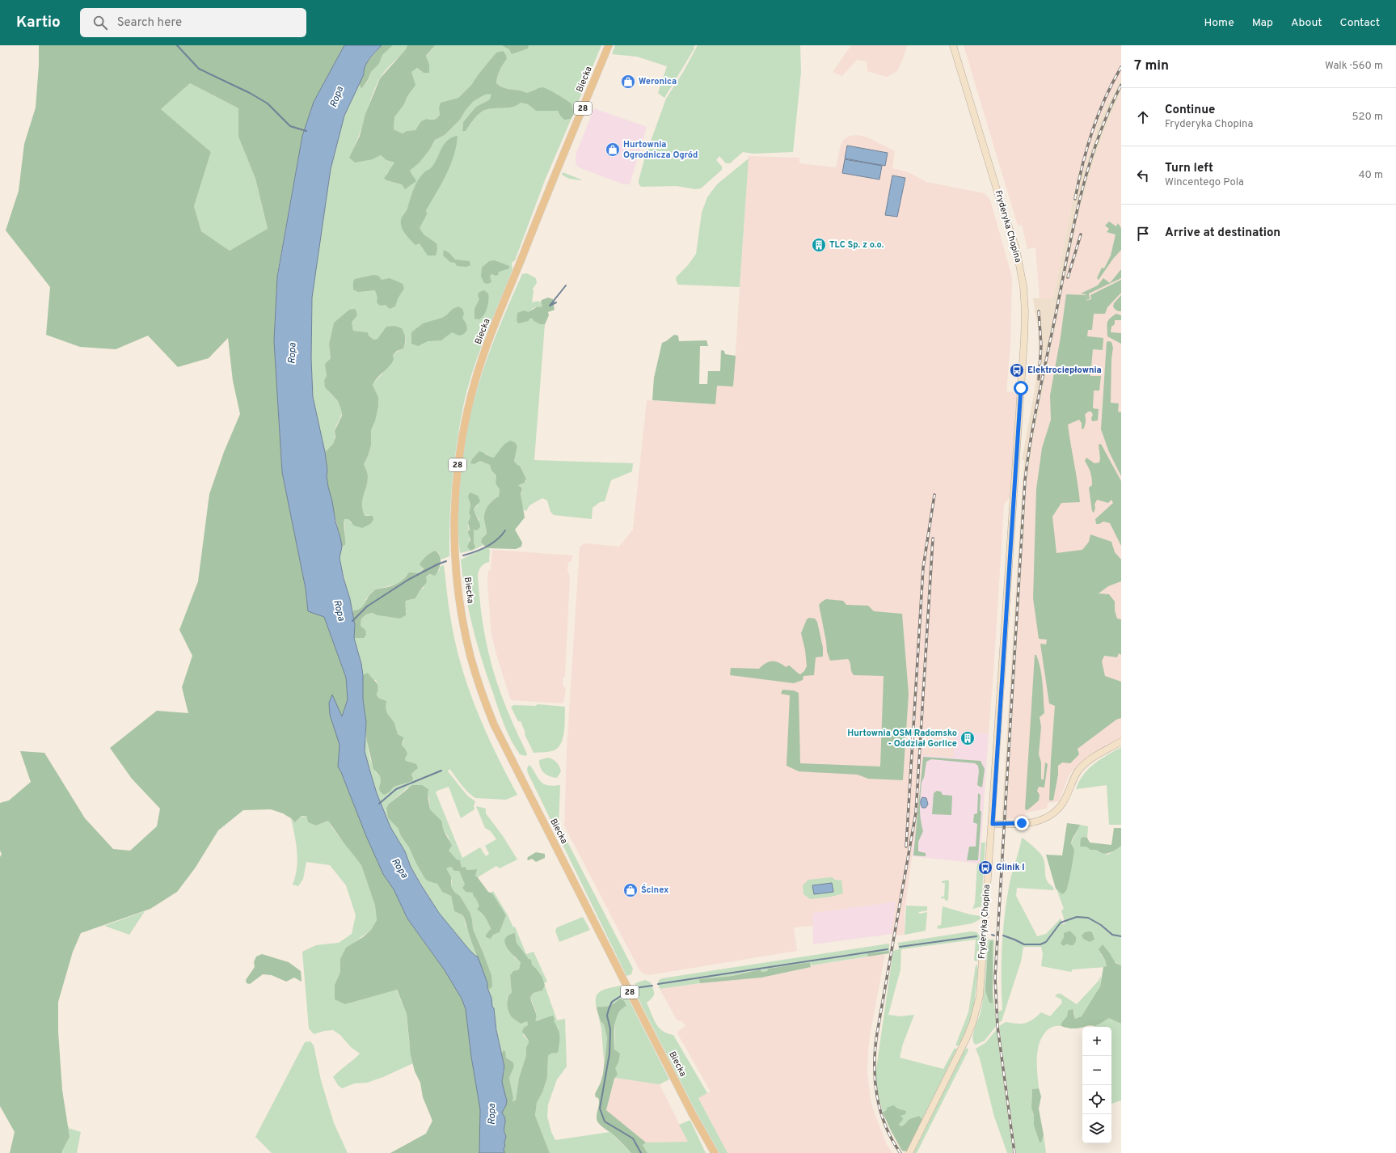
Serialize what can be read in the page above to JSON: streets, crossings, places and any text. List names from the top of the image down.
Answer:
{
  "streets": {
    "main road": ["Biecka", "28"],
    "street": ["Fryderyka Chopina"]
  },
  "water": ["Ropa"],
  "places": {
    "shop": ["Weronica", "Hurtownia Ogrodnicza Ogród", "Ścinex"],
    "building": ["TLC Sp. z o.o.", "Hurtownia OSM Radomsko - Oddział Gorlice"],
    "bus stop": ["Elektrociepłownia", "Glinik I"]
  },
  "page": {
    "header": "Kartio",
    "search": "Search here",
    "nav": [
      "Home",
      "Map",
      "About",
      "Contact"
    ],
    "heading": ["7 min", "Walk · 560 m"],
    "list": [
      ["Continue", "Fryderyka Chopina", "520 m"],
      ["Turn left", "Wincentego Pola", "40 m"],
      "Arrive at destination"
    ],
    "map_buttons": ["+", "−"]
  }
}
